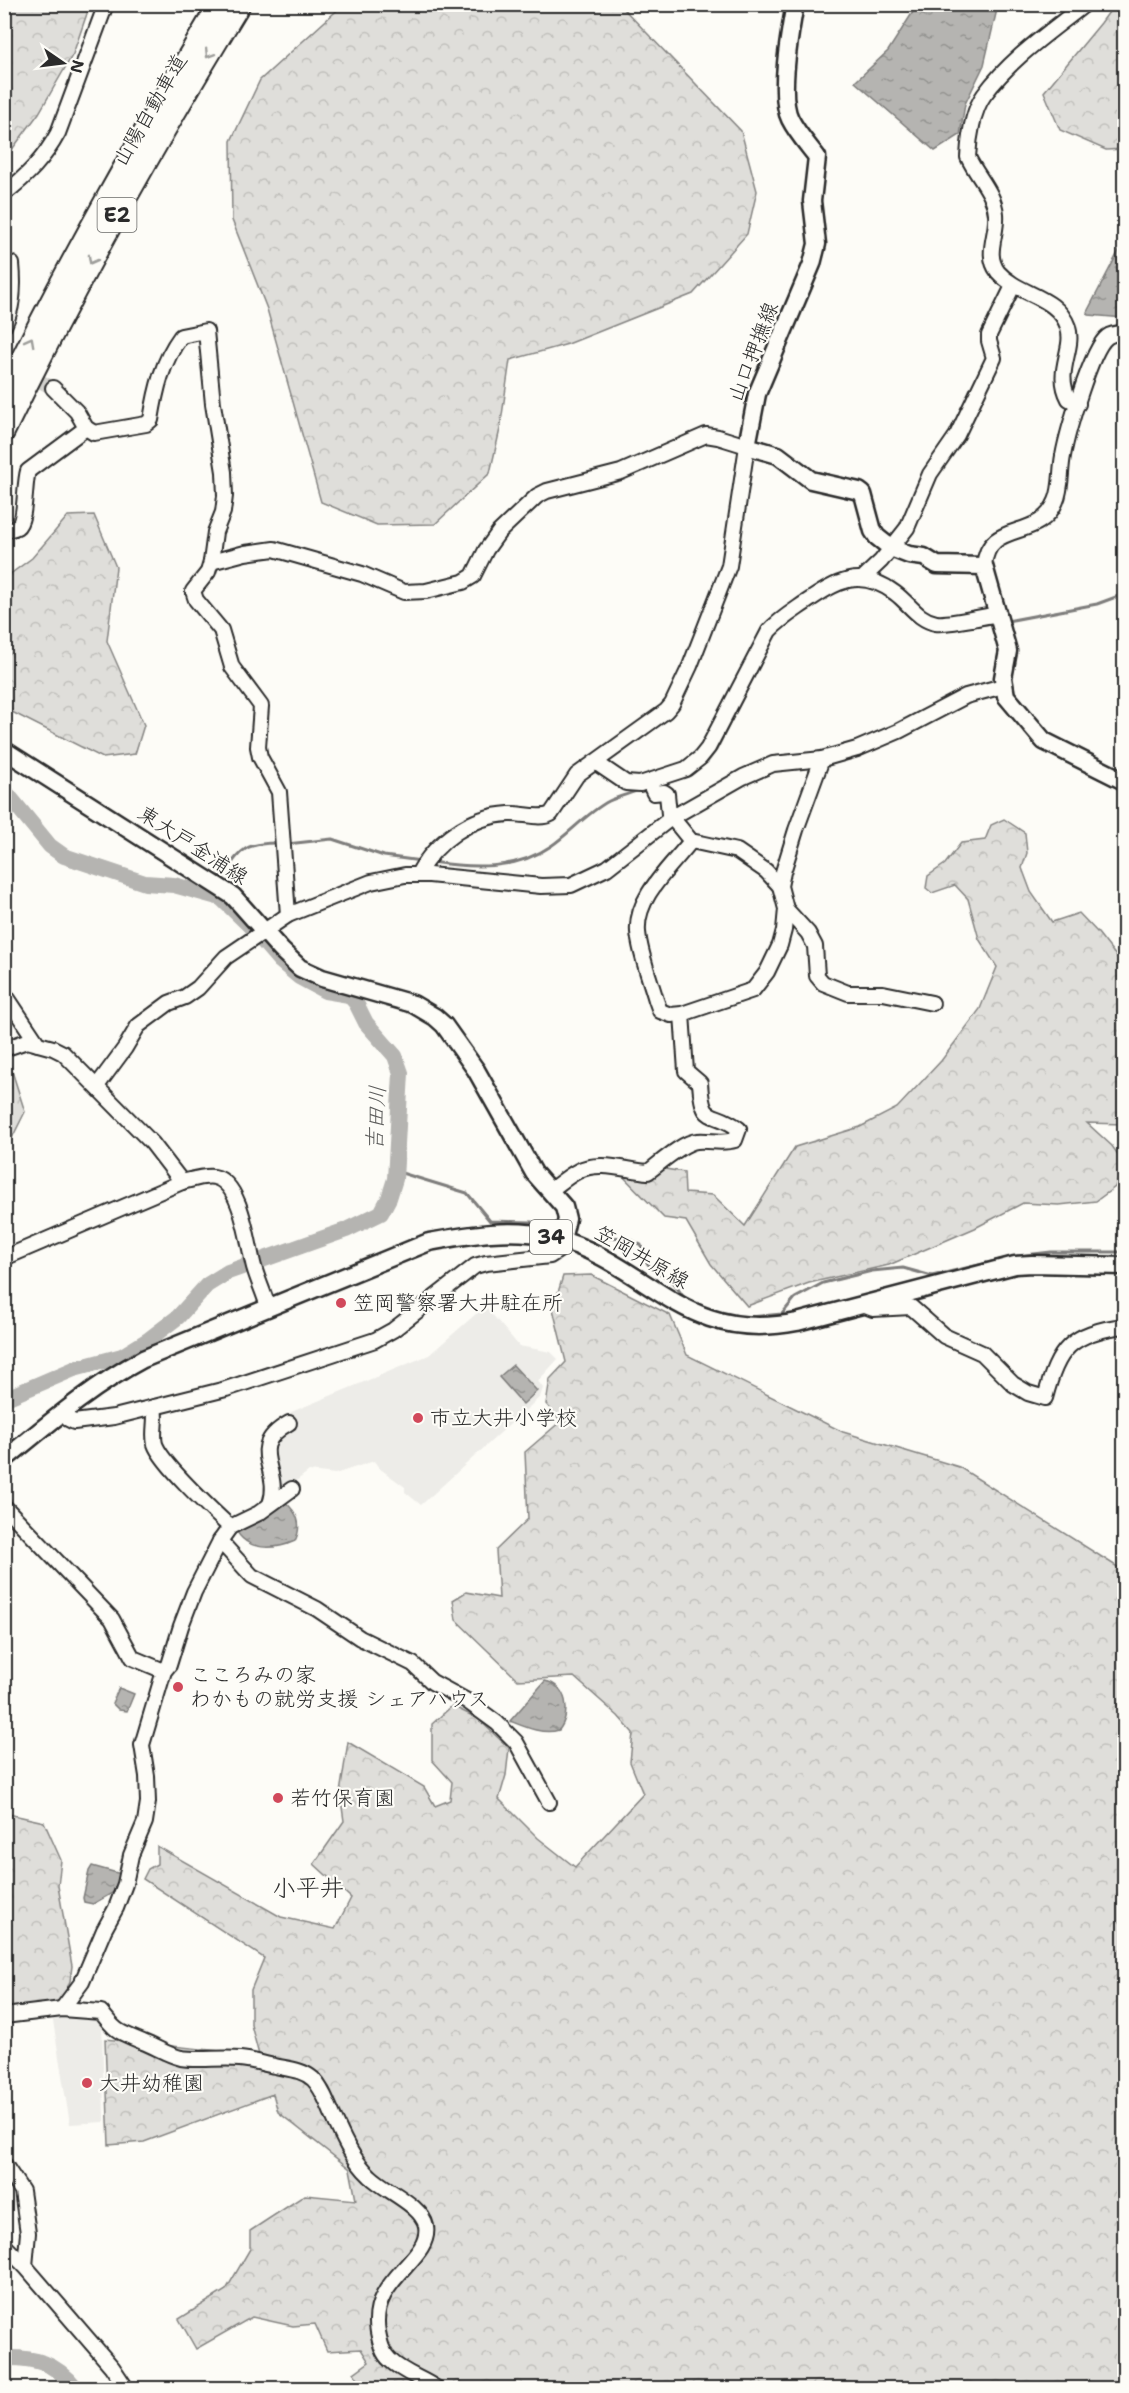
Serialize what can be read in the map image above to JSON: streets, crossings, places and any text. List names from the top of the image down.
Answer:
{
  "streets": {
    "highway": ["山陽自動車道", "E2"],
    "main road": [
      "山口押撫線",
      "東大戸金浦線",
      "34",
      "笠岡井原線"
    ]
  },
  "crossings": [
    ["東大戸金浦線", "笠岡井原線"]
  ],
  "districts": ["小平井"],
  "water": ["吉田川"],
  "places": [
    "笠岡警察署大井駐在所",
    "市立大井小学校",
    "こころみの家 わかもの就労支援 シェアハウス",
    "若竹保育園",
    "大井幼稚園"
  ],
  "north": "right"
}
